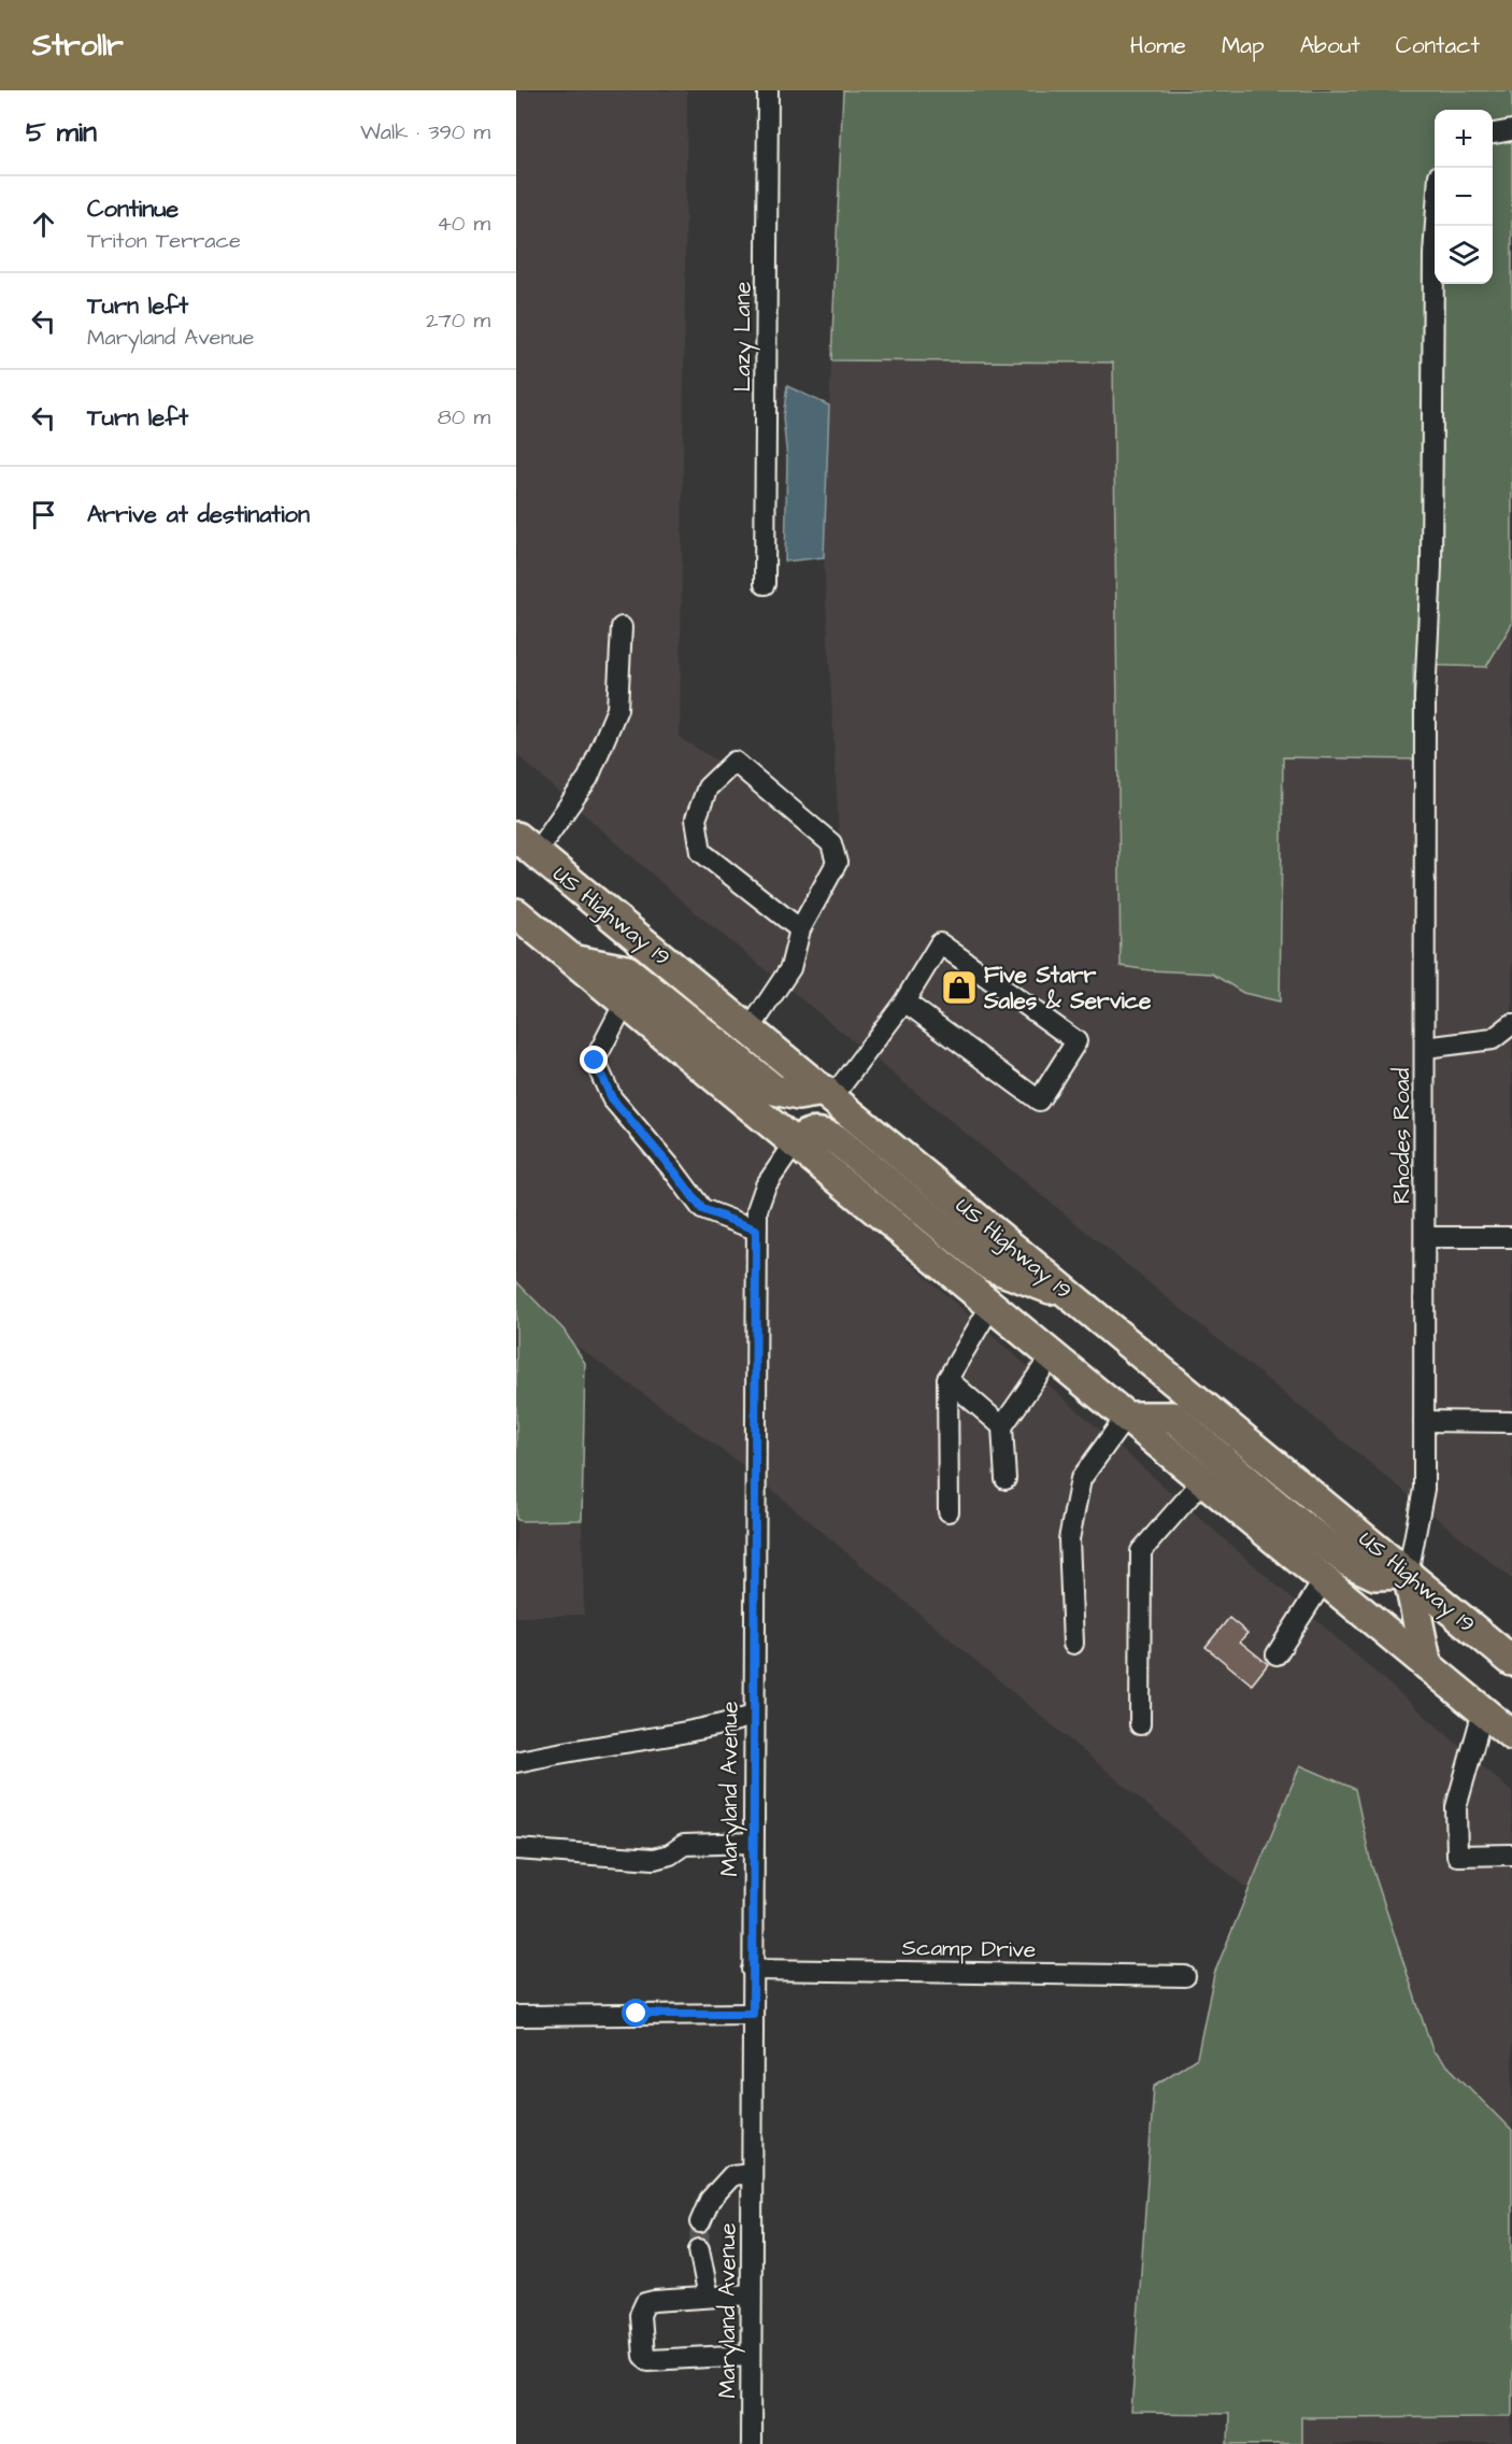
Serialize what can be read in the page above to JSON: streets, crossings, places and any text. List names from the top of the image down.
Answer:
{
  "streets": {
    "highway": ["US Highway 19"],
    "street": [
      "Lazy Lane",
      "Rhodes Road",
      "Maryland Avenue",
      "Scamp Drive"
    ]
  },
  "crossings": [
    ["US Highway 19", "Rhodes Road"],
    ["Maryland Avenue", "Scamp Drive"]
  ],
  "places": {
    "shop": ["Five Starr Sales & Service"]
  },
  "page": {
    "header": "Strollr",
    "nav": [
      "Home",
      "Map",
      "About",
      "Contact"
    ],
    "heading": ["5 min", "Walk · 390 m"],
    "map_buttons": ["+", "−"],
    "list": [
      ["Continue", "Triton Terrace", "40 m"],
      ["Turn left", "Maryland Avenue", "270 m"],
      ["Turn left", "80 m"],
      "Arrive at destination"
    ]
  }
}
